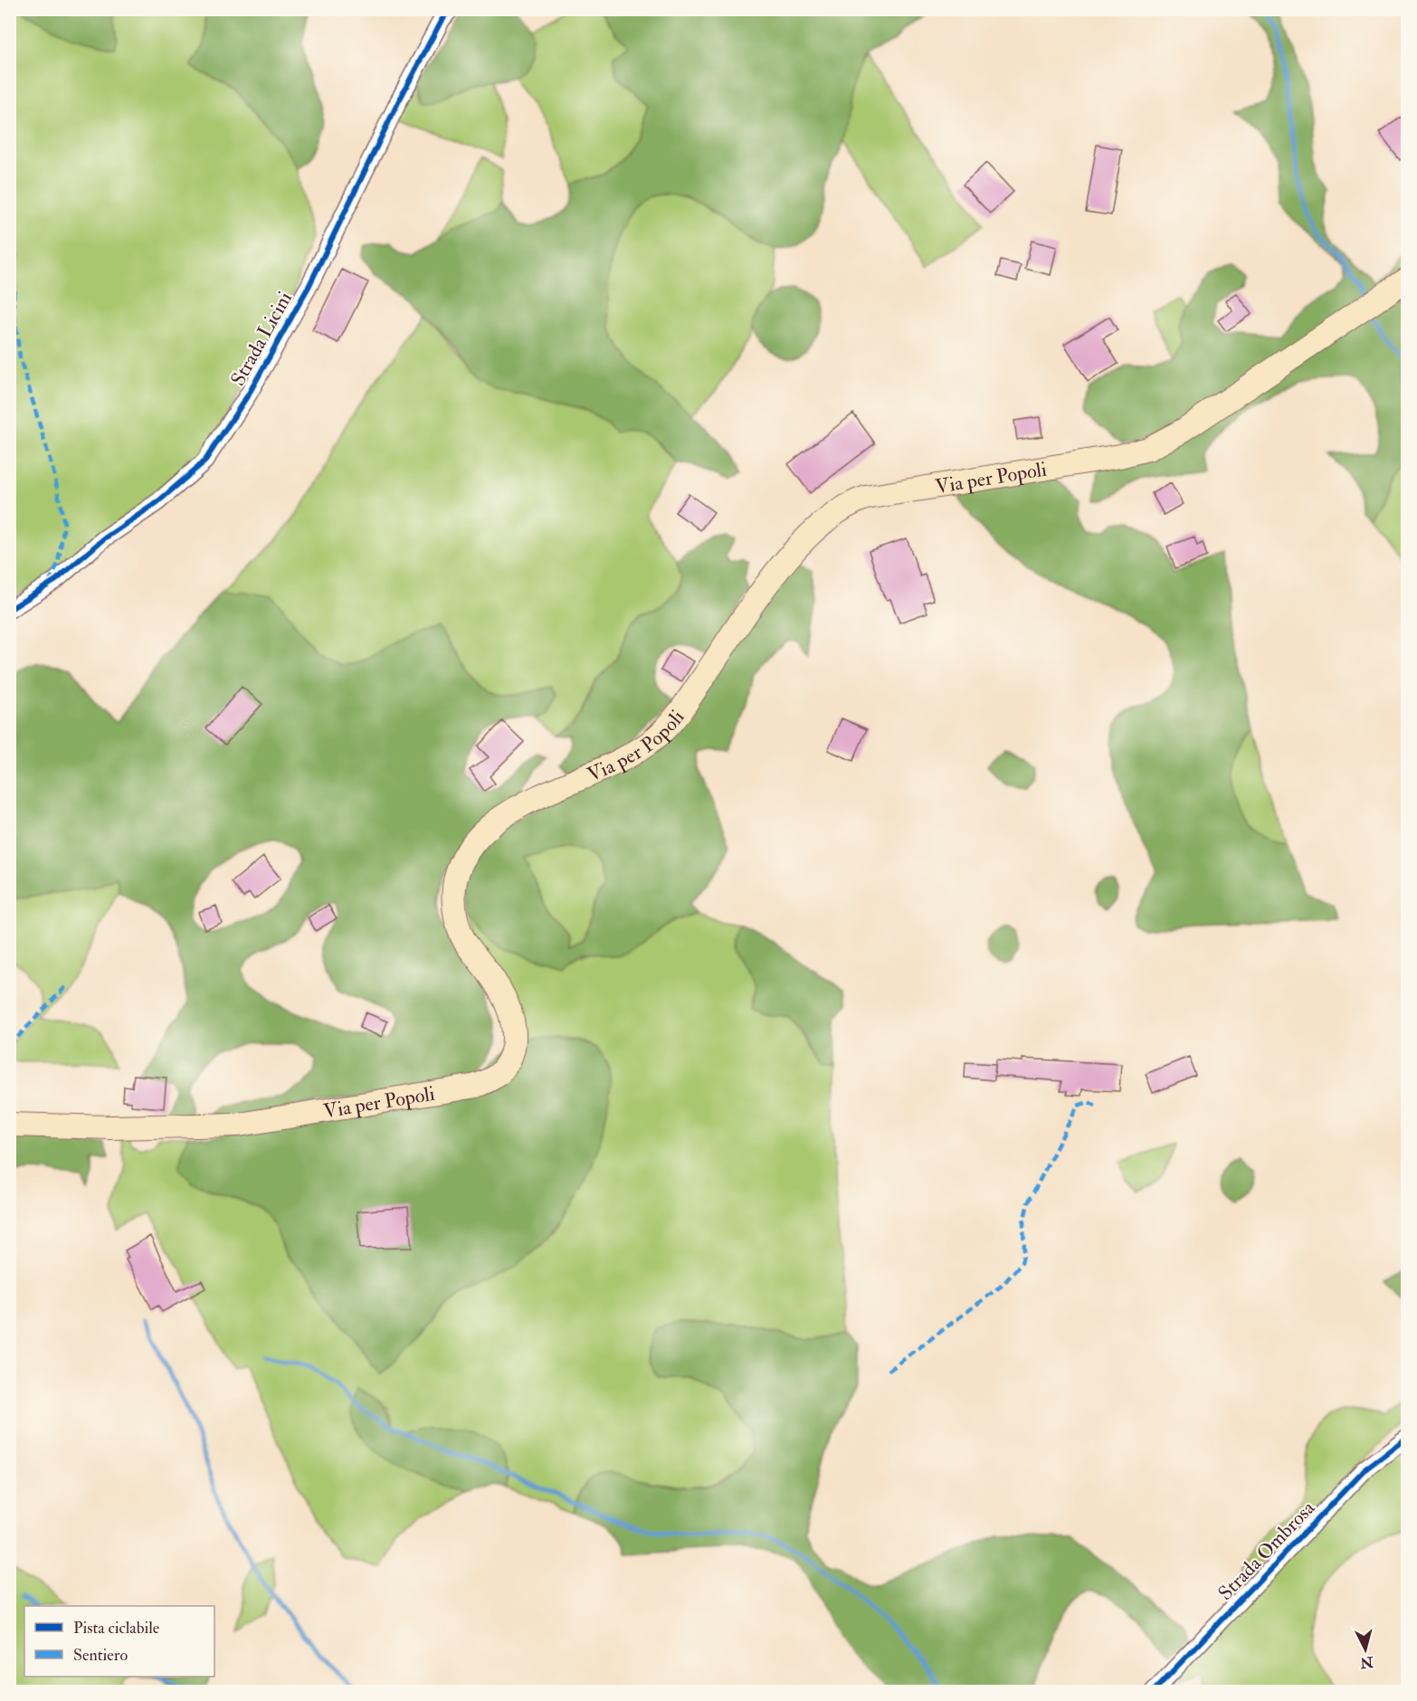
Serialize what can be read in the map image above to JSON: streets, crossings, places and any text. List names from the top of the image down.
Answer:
{
  "streets": {
    "main road": ["Via per Popoli"],
    "street": ["Strada Licini", "Strada Ombrosa"]
  },
  "legend": ["Pista ciclabile", "Sentiero"],
  "north": "bottom"
}
